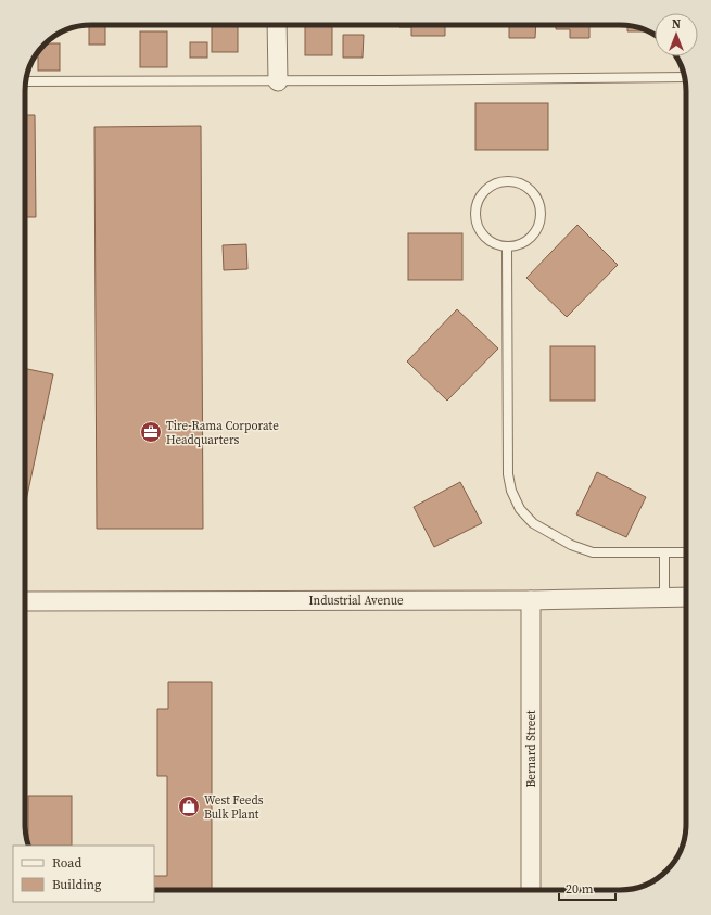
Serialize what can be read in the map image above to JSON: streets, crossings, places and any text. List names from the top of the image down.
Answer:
{
  "streets": {
    "street": ["Industrial Avenue", "Bernard Street"]
  },
  "crossings": [
    ["Industrial Avenue", "Bernard Street"]
  ],
  "places": {
    "office": ["Tire-Rama Corporate Headquarters"],
    "shop": ["West Feeds Bulk Plant"]
  },
  "legend": ["Road", "Building"],
  "scale_bar": "20 m",
  "north": "top"
}
